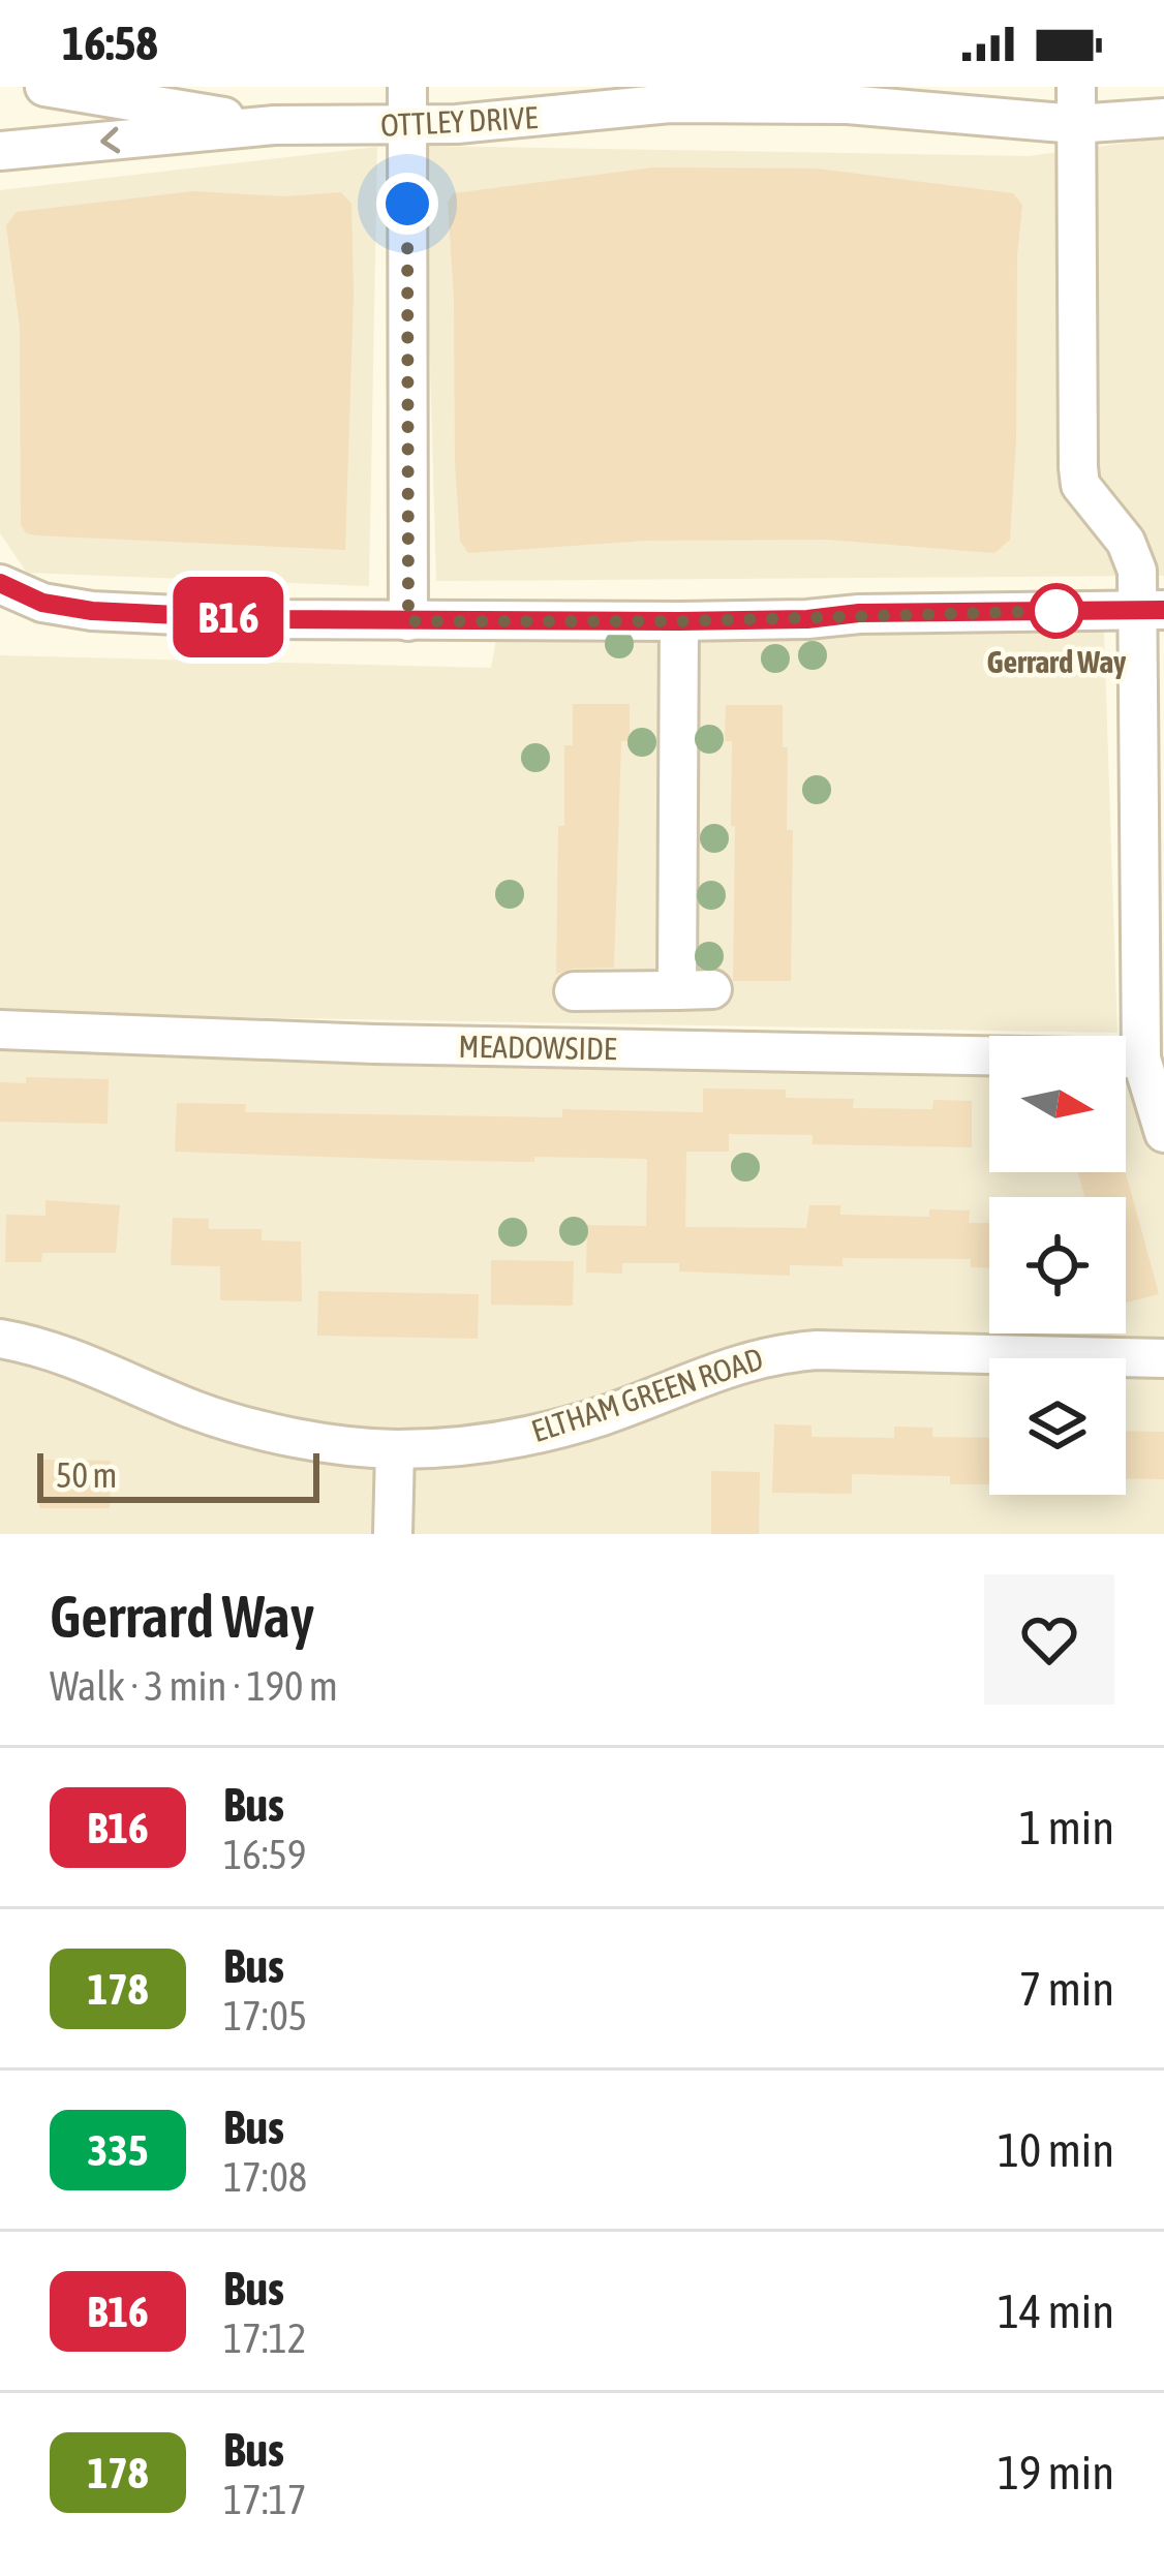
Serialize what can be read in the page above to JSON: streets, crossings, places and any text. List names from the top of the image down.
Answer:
{
  "streets": {
    "street": ["OTTLEY DRIVE", "MEADOWSIDE", "ELTHAM GREEN ROAD"]
  },
  "places": ["Gerrard Way"],
  "lines": ["bus line B16"],
  "scale_bar": "50 m",
  "north": "right",
  "page": {
    "status": "16:58",
    "on_map": "B16",
    "scale": "50 m",
    "heading": ["Gerrard Way", "Walk · 3 min · 190 m"],
    "list": [
      {
        "mark": "B16",
        "name": "Bus",
        "note": "16:59",
        "value": "1 min"
      },
      {
        "mark": "178",
        "name": "Bus",
        "note": "17:05",
        "value": "7 min"
      },
      {
        "mark": "335",
        "name": "Bus",
        "note": "17:08",
        "value": "10 min"
      },
      {
        "mark": "B16",
        "name": "Bus",
        "note": "17:12",
        "value": "14 min"
      },
      {
        "mark": "178",
        "name": "Bus",
        "note": "17:17",
        "value": "19 min"
      }
    ]
  }
}
